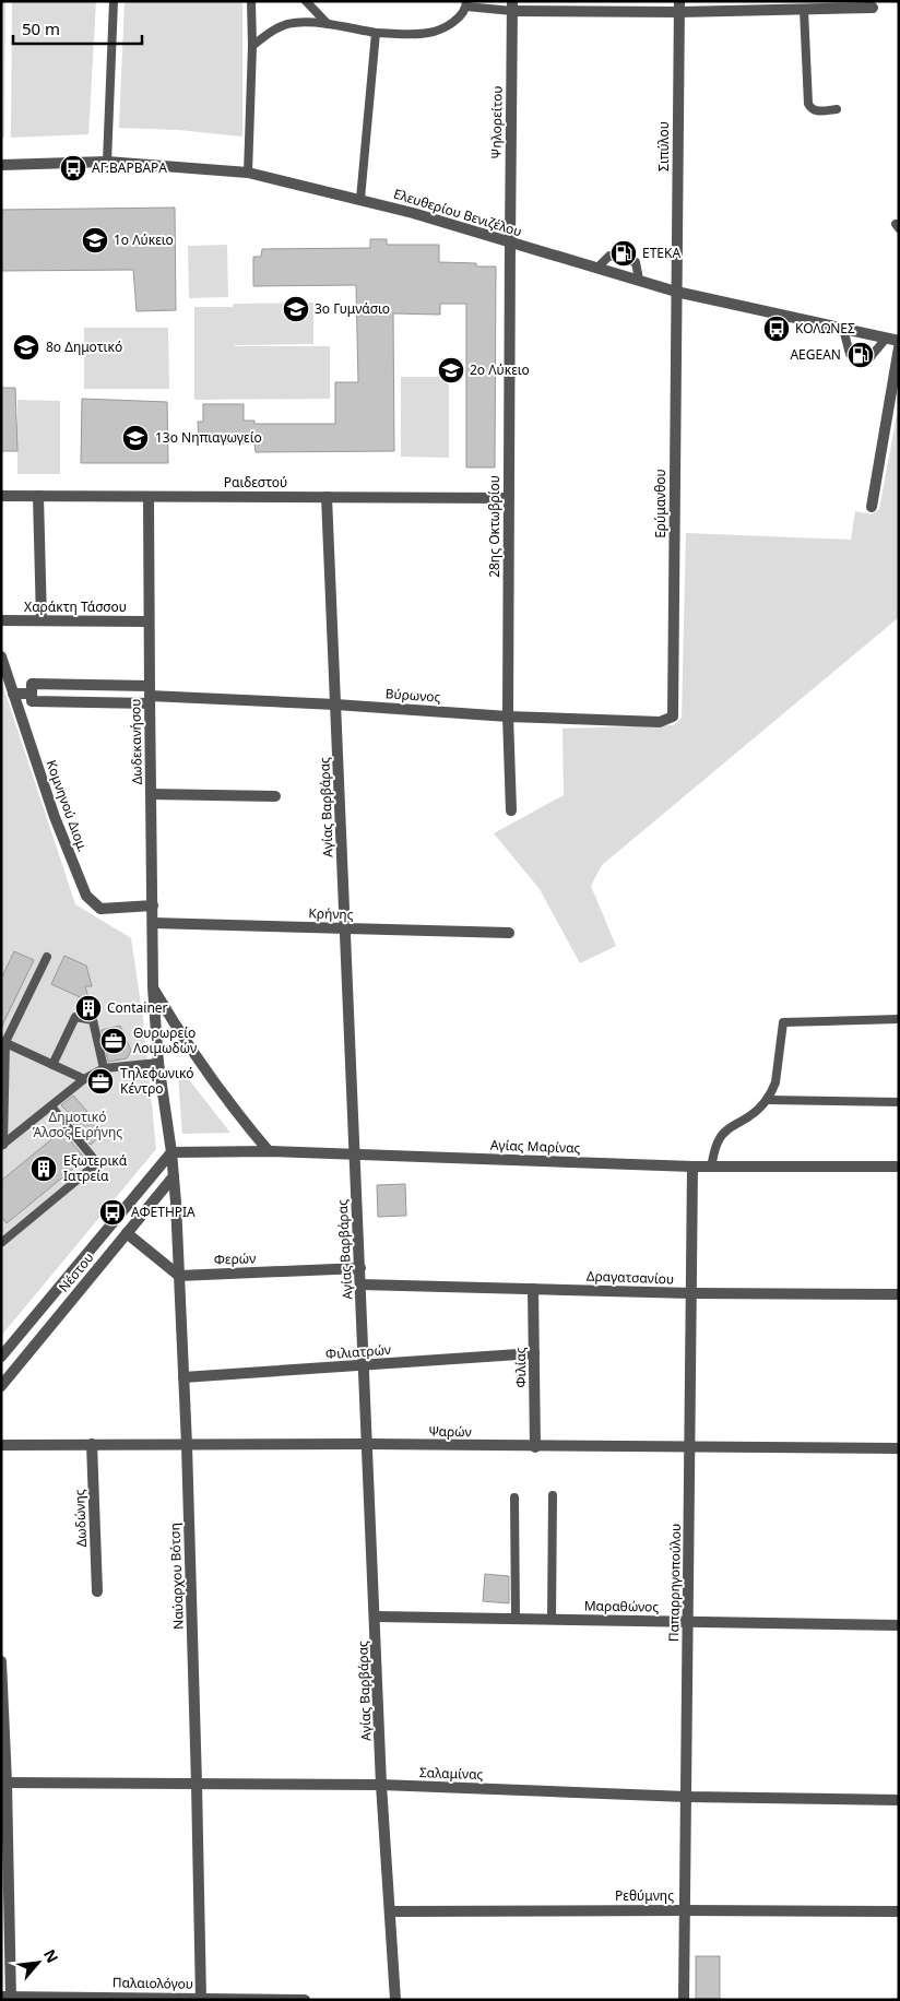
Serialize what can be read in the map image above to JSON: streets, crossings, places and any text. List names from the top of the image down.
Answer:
{
  "streets": {
    "street": [
      "Ψηλορείτου",
      "Σιπύλου",
      "Ελευθερίου Βενιζέλου",
      "Ραιδεστού",
      "Ερύμανθου",
      "28ης Οκτωβρίου",
      "Χαράκτη Τάσσου",
      "Βύρωνος",
      "Δωδεκανήσου",
      "Κομνηνού Διομ.",
      "Αγίας Βαρβάρας",
      "Κρήνης",
      "Αγίας Μαρίνας",
      "Φερών",
      "Νέστου",
      "Δραγατσανίου",
      "Φιλιατρών",
      "Φιλίας",
      "Ψαρών",
      "Δωδώνης",
      "Ναύαρχου Βότση",
      "Παπαρρηγοπούλου",
      "Μαραθώνος",
      "Σαλαμίνας",
      "Ρεθύμνης",
      "Παλαιολόγου"
    ]
  },
  "crossings": [
    ["Ψηλορείτου", "Ελευθερίου Βενιζέλου"],
    ["Ψηλορείτου", "28ης Οκτωβρίου"],
    ["Σιπύλου", "Ελευθερίου Βενιζέλου"],
    ["Σιπύλου", "Ερύμανθου"],
    ["Ελευθερίου Βενιζέλου", "Ερύμανθου"],
    ["Ελευθερίου Βενιζέλου", "28ης Οκτωβρίου"],
    ["Ραιδεστού", "28ης Οκτωβρίου"],
    ["Ραιδεστού", "Δωδεκανήσου"],
    ["Ραιδεστού", "Αγίας Βαρβάρας"],
    ["Ερύμανθου", "Βύρωνος"],
    ["28ης Οκτωβρίου", "Βύρωνος"],
    ["Χαράκτη Τάσσου", "Δωδεκανήσου"],
    ["Βύρωνος", "Δωδεκανήσου"],
    ["Βύρωνος", "Κομνηνού Διομ."],
    ["Βύρωνος", "Αγίας Βαρβάρας"],
    ["Δωδεκανήσου", "Κομνηνού Διομ."],
    ["Δωδεκανήσου", "Κρήνης"],
    ["Δωδεκανήσου", "Αγίας Μαρίνας"],
    ["Δωδεκανήσου", "Νέστου"],
    ["Δωδεκανήσου", "Ναύαρχου Βότση"],
    ["Αγίας Βαρβάρας", "Κρήνης"],
    ["Αγίας Βαρβάρας", "Αγίας Μαρίνας"],
    ["Αγίας Βαρβάρας", "Φερών"],
    ["Αγίας Βαρβάρας", "Δραγατσανίου"],
    ["Αγίας Βαρβάρας", "Φιλιατρών"],
    ["Αγίας Βαρβάρας", "Ψαρών"],
    ["Αγίας Βαρβάρας", "Μαραθώνος"],
    ["Αγίας Βαρβάρας", "Σαλαμίνας"],
    ["Αγίας Βαρβάρας", "Ρεθύμνης"],
    ["Αγίας Μαρίνας", "Νέστου"],
    ["Αγίας Μαρίνας", "Ναύαρχου Βότση"],
    ["Αγίας Μαρίνας", "Παπαρρηγοπούλου"],
    ["Φερών", "Ναύαρχου Βότση"],
    ["Νέστου", "Ναύαρχου Βότση"],
    ["Δραγατσανίου", "Φιλίας"],
    ["Δραγατσανίου", "Παπαρρηγοπούλου"],
    ["Φιλιατρών", "Φιλίας"],
    ["Φιλιατρών", "Ναύαρχου Βότση"],
    ["Φιλίας", "Ψαρών"],
    ["Ψαρών", "Δωδώνης"],
    ["Ψαρών", "Ναύαρχου Βότση"],
    ["Ψαρών", "Παπαρρηγοπούλου"],
    ["Ναύαρχου Βότση", "Σαλαμίνας"],
    ["Ναύαρχου Βότση", "Παλαιολόγου"],
    ["Παπαρρηγοπούλου", "Μαραθώνος"],
    ["Παπαρρηγοπούλου", "Σαλαμίνας"],
    ["Παπαρρηγοπούλου", "Ρεθύμνης"]
  ],
  "parks": ["Δημοτικό Άλσος Ειρήνης"],
  "places": {
    "bus stop": ["ΑΓ.ΒΑΡΒΑΡΑ", "ΚΟΛΩΝΕΣ", "ΑΦΕΤΗΡΙΑ"],
    "school or university": [
      "1ο Λύκειο",
      "3ο Γυμνάσιο",
      "8ο Δημοτικό",
      "2ο Λύκειο",
      "13ο Νηπιαγωγείο"
    ],
    "fuel station": ["ΕΤΕΚΑ", "AEGEAN"],
    "building": ["Container", "Εξωτερικά Ιατρεία"],
    "office": ["Θυρωρείο Λοιμωδών", "Τηλεφωνικό Κέντρο"]
  },
  "scale_bar": "50 m",
  "north": "top right"
}
